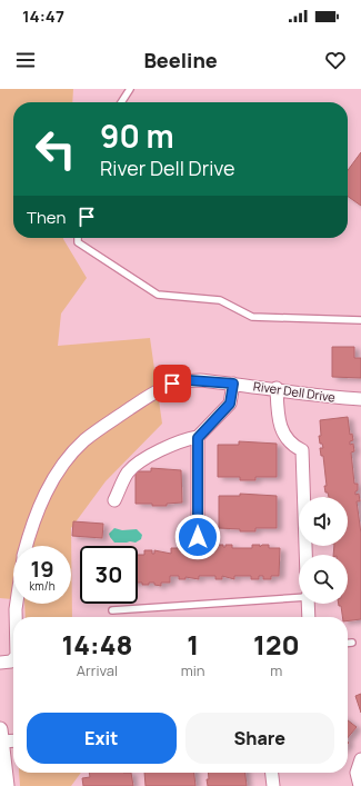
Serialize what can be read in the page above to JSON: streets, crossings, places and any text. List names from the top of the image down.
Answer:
{
  "streets": {
    "street": ["River Dell Drive"]
  },
  "page": {
    "status": "14:47",
    "header": "Beeline",
    "turn": ["90 m", "River Dell Drive"],
    "then": "Then",
    "speed": "19 km/h",
    "limit": "30",
    "eta": [
      "14:48",
      "Arrival",
      "1",
      "min",
      "120",
      "m"
    ],
    "buttons": ["Exit", "Share"]
  }
}
